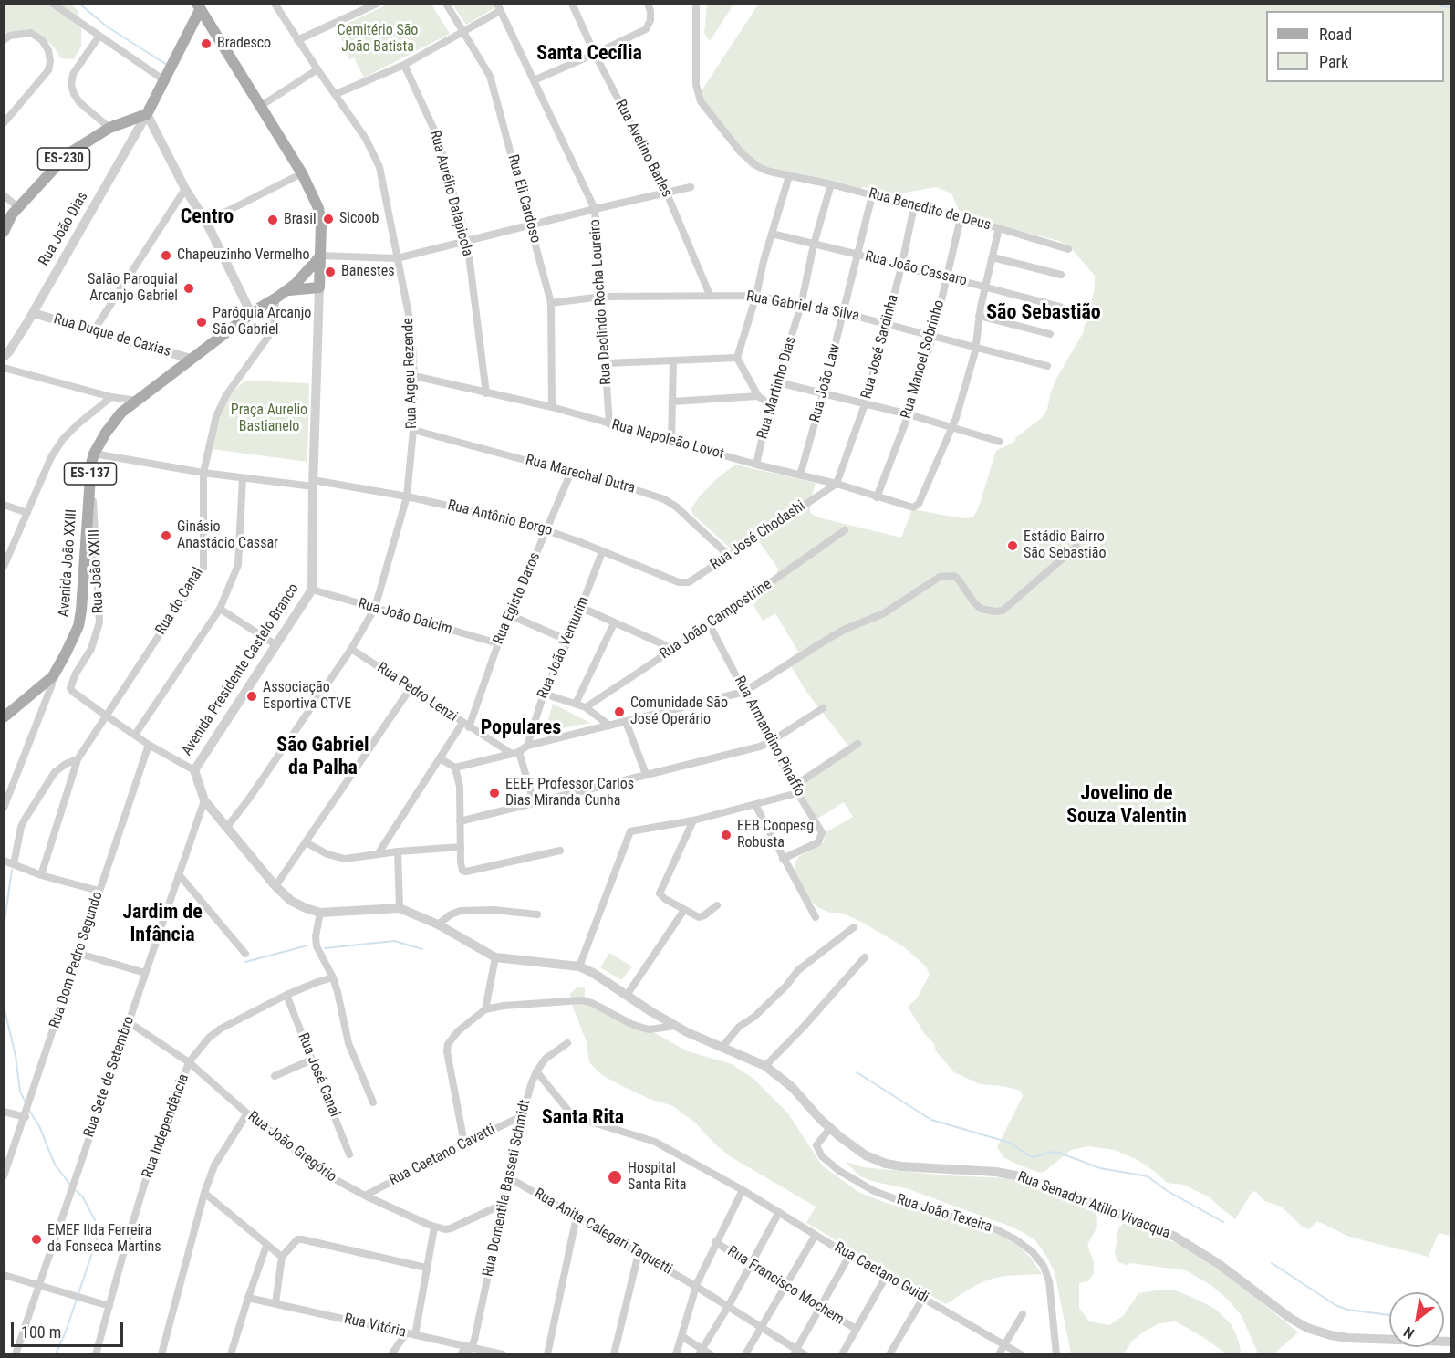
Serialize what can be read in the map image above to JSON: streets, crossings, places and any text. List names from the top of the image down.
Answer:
{
  "streets": {
    "main road": [
      "ES-230",
      "Rua João Dias",
      "ES-137",
      "Avenida João XXIII",
      "Avenida Presidente Castelo Branco"
    ],
    "street": [
      "Rua Avelino Barles",
      "Rua Aurélio Dalapicola",
      "Rua Eli Cardoso",
      "Rua Benedito de Deus",
      "Rua João Cassaro",
      "Rua Deolindo Rocha Loureiro",
      "Rua Gabriel da Silva",
      "Rua Duque de Caxias",
      "Rua José Sardinha",
      "Rua Manoel Sobrinho",
      "Rua Argeu Rezende",
      "Rua João Law",
      "Rua Martinho Dias",
      "Rua Napoleão Lovot",
      "Rua Marechal Dutra",
      "Rua Antônio Borgo",
      "Rua José Chodashi",
      "Rua João XXIII",
      "Rua Egisto Daros",
      "Rua do Canal",
      "Rua João Dalcim",
      "Rua João Campostrine",
      "Rua João Venturim",
      "Rua Pedro Lenzi",
      "Rua Armandino Pinaffo",
      "Rua Dom Pedro Segundo",
      "Rua José Canal",
      "Rua Sete de Setembro",
      "Rua Independência",
      "Rua João Gregório",
      "Rua Caetano Cavatti",
      "Rua Domentila Basseti Schmidt",
      "Rua Senador Atilio Vivacqua",
      "Rua João Texeira",
      "Rua Anita Calegari Taquetti",
      "Rua Caetano Guidi",
      "Rua Francisco Mochem",
      "Rua Vitória"
    ]
  },
  "crossings": [
    ["Rua Avelino Barles", "Rua Gabriel da Silva"],
    ["ES-230", "Rua João Dias"],
    ["Rua Aurélio Dalapicola", "Rua Napoleão Lovot"],
    ["Rua Eli Cardoso", "Rua Gabriel da Silva"],
    ["Rua Eli Cardoso", "Rua Napoleão Lovot"],
    ["Rua Benedito de Deus", "Rua José Sardinha"],
    ["Rua Benedito de Deus", "Rua Manoel Sobrinho"],
    ["Rua Benedito de Deus", "Rua João Law"],
    ["Rua Benedito de Deus", "Rua Martinho Dias"],
    ["Rua João Dias", "Rua Duque de Caxias"],
    ["Rua João Dias", "Avenida Presidente Castelo Branco"],
    ["Rua João Cassaro", "Rua José Sardinha"],
    ["Rua João Cassaro", "Rua Manoel Sobrinho"],
    ["Rua João Cassaro", "Rua João Law"],
    ["Rua João Cassaro", "Rua Martinho Dias"],
    ["Rua Deolindo Rocha Loureiro", "Rua Gabriel da Silva"],
    ["Rua Deolindo Rocha Loureiro", "Rua Napoleão Lovot"],
    ["Rua Gabriel da Silva", "Rua José Sardinha"],
    ["Rua Gabriel da Silva", "Rua Manoel Sobrinho"],
    ["Rua Gabriel da Silva", "Rua João Law"],
    ["Rua Gabriel da Silva", "Rua Martinho Dias"],
    ["Rua Duque de Caxias", "Avenida João XXIII"],
    ["Rua José Sardinha", "Rua Napoleão Lovot"],
    ["Rua José Sardinha", "Rua José Chodashi"],
    ["Rua Manoel Sobrinho", "Rua Napoleão Lovot"],
    ["Rua Argeu Rezende", "Rua Napoleão Lovot"],
    ["Rua Argeu Rezende", "Rua Marechal Dutra"],
    ["Rua Argeu Rezende", "Rua Antônio Borgo"],
    ["Rua Argeu Rezende", "Rua João Dalcim"],
    ["Rua Argeu Rezende", "Rua Pedro Lenzi"],
    ["Rua Argeu Rezende", "Rua Senador Atilio Vivacqua"],
    ["Rua João Law", "Rua Napoleão Lovot"],
    ["Rua Martinho Dias", "Rua Napoleão Lovot"],
    ["Rua Napoleão Lovot", "Rua José Chodashi"],
    ["ES-137", "Avenida João XXIII"],
    ["ES-137", "Avenida Presidente Castelo Branco"],
    ["Rua Marechal Dutra", "Rua José Chodashi"],
    ["Rua Marechal Dutra", "Rua Egisto Daros"],
    ["Rua Antônio Borgo", "Rua José Chodashi"],
    ["Rua Antônio Borgo", "Avenida João XXIII"],
    ["Rua Antônio Borgo", "Rua João XXIII"],
    ["Rua Antônio Borgo", "Rua Egisto Daros"],
    ["Rua Antônio Borgo", "Rua do Canal"],
    ["Rua Antônio Borgo", "Rua João Venturim"],
    ["Rua Antônio Borgo", "Avenida Presidente Castelo Branco"],
    ["Avenida João XXIII", "Rua João XXIII"],
    ["Avenida João XXIII", "Rua do Canal"],
    ["Avenida João XXIII", "Avenida Presidente Castelo Branco"],
    ["Rua João XXIII", "Rua do Canal"],
    ["Rua Egisto Daros", "Rua João Dalcim"],
    ["Rua Egisto Daros", "Rua Pedro Lenzi"],
    ["Rua João Dalcim", "Avenida Presidente Castelo Branco"],
    ["Rua João Campostrine", "Rua Armandino Pinaffo"],
    ["Rua José Canal", "Rua Independência"],
    ["Rua Sete de Setembro", "Rua João Gregório"],
    ["Rua Sete de Setembro", "Rua Senador Atilio Vivacqua"],
    ["Rua Independência", "Rua João Gregório"],
    ["Rua João Gregório", "Rua Caetano Cavatti"],
    ["Rua Caetano Cavatti", "Rua Domentila Basseti Schmidt"],
    ["Rua Domentila Basseti Schmidt", "Rua Anita Calegari Taquetti"],
    ["Rua Domentila Basseti Schmidt", "Rua Caetano Guidi"],
    ["Rua Domentila Basseti Schmidt", "Rua Vitória"],
    ["Rua Senador Atilio Vivacqua", "Rua João Texeira"]
  ],
  "districts": [
    "Santa Cecília",
    "Centro",
    "São Sebastião",
    "Populares",
    "São Gabriel da Palha",
    "Jovelino de Souza Valentin",
    "Jardim de Infância",
    "Santa Rita"
  ],
  "parks": ["Cemitério São João Batista", "Praça Aurelio Bastianelo"],
  "places": [
    "Bradesco",
    "Sicoob",
    "Brasil",
    "Chapeuzinho Vermelho",
    "Banestes",
    "Salão Paroquial Arcanjo Gabriel",
    "Paróquia Arcanjo São Gabriel",
    "Ginásio Anastácio Cassar",
    "Estádio Bairro São Sebastião",
    "Associação Esportiva CTVE",
    "Comunidade São José Operário",
    "EEEF Professor Carlos Dias Miranda Cunha",
    "EEB Coopesg Robusta",
    "Hospital Santa Rita",
    "EMEF Ilda Ferreira da Fonseca Martins"
  ],
  "legend": ["Road", "Park"],
  "scale_bar": "100 m",
  "north": "bottom left"
}
